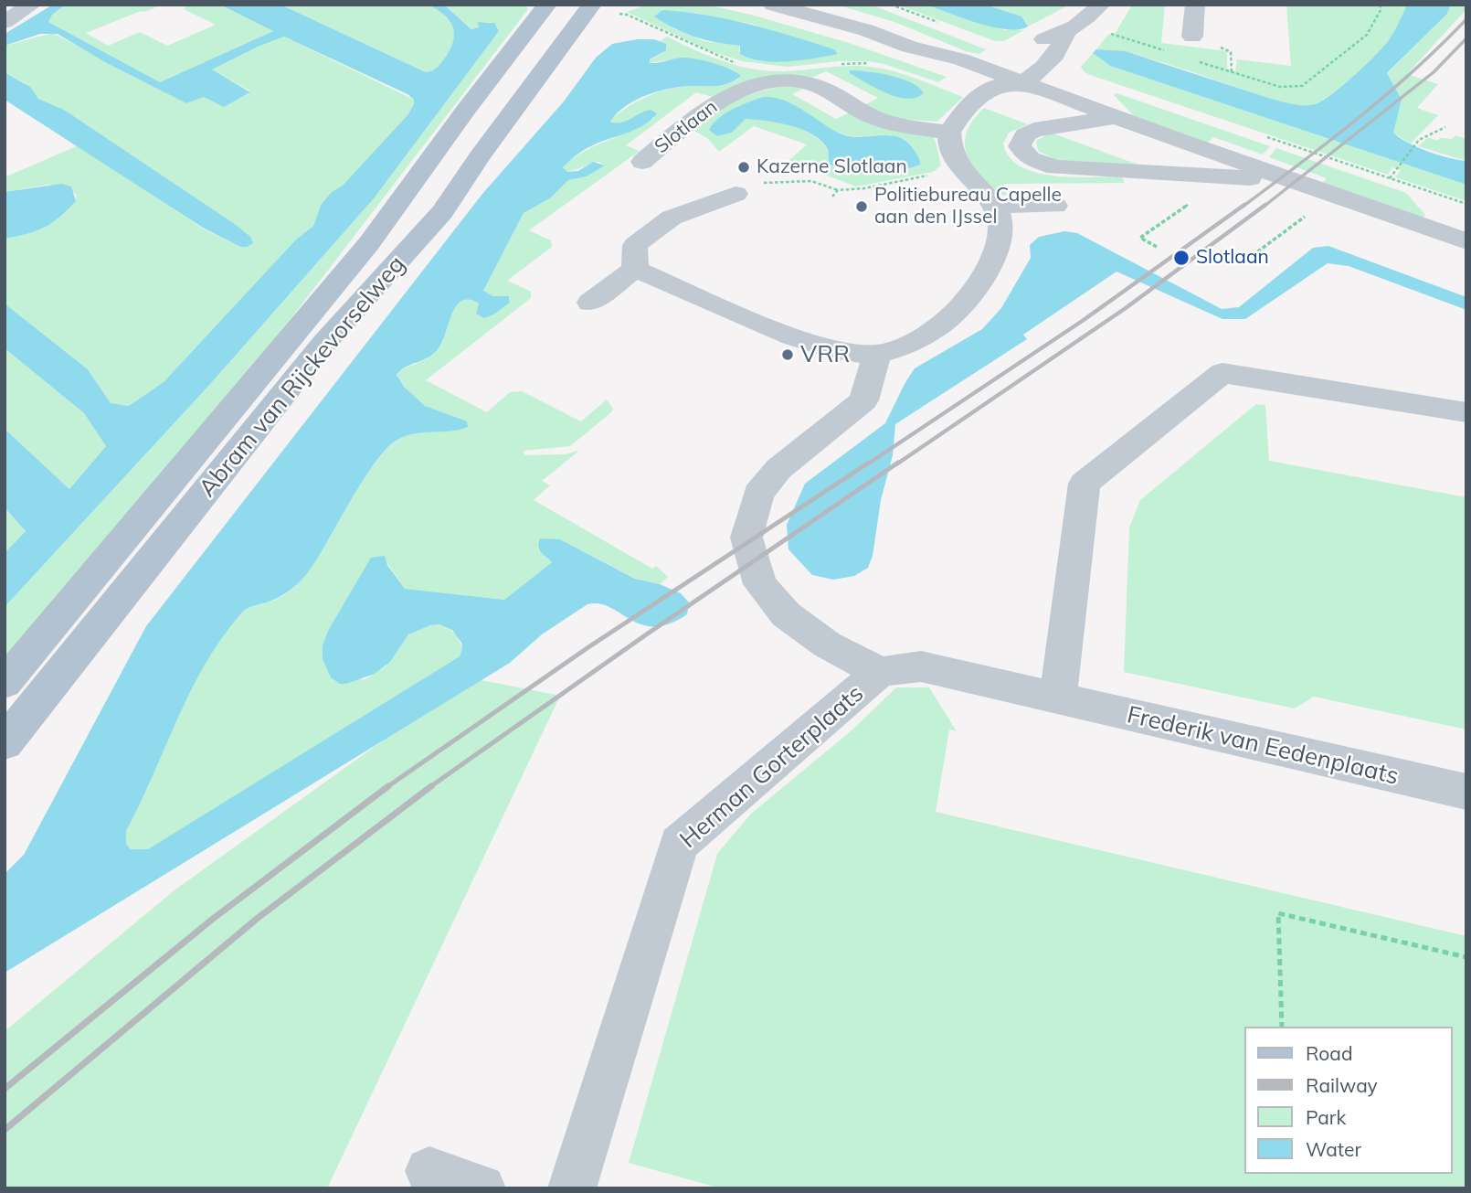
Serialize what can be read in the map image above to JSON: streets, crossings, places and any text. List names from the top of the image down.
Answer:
{
  "streets": {
    "main road": ["Abram van Rijckevorselweg"],
    "street": ["Slotlaan", "Frederik van Eedenplaats", "Herman Gorterplaats"]
  },
  "crossings": [
    ["Frederik van Eedenplaats", "Herman Gorterplaats"]
  ],
  "places": [
    "Kazerne Slotlaan",
    "Politiebureau Capelle aan den IJssel",
    "Slotlaan",
    "VRR"
  ],
  "legend": [
    "Road",
    "Railway",
    "Park",
    "Water"
  ]
}
